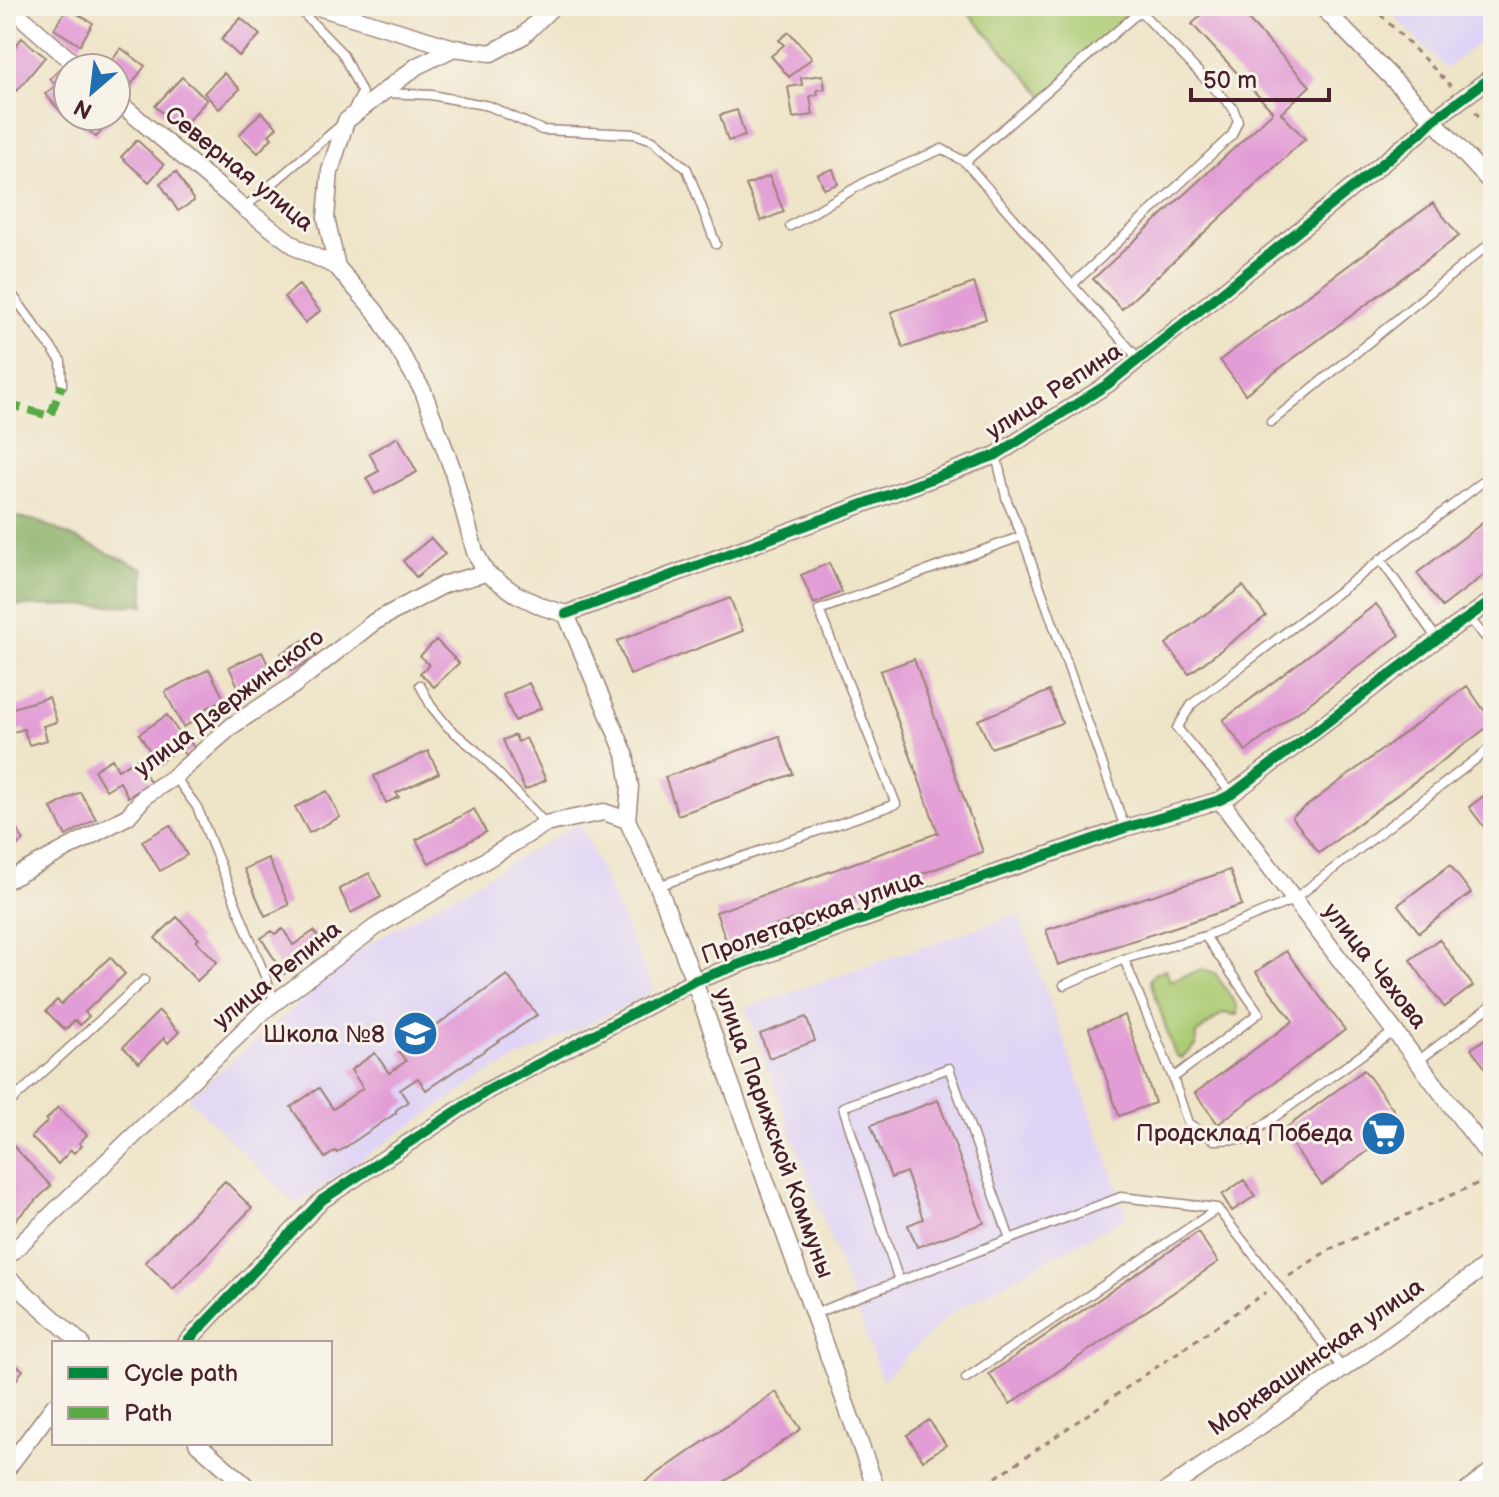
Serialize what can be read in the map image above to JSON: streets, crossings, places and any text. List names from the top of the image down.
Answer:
{
  "streets": {
    "street": [
      "Северная улица",
      "улица Репина",
      "улица Дзержинского",
      "Пролетарская улица",
      "улица Чехова",
      "улица Парижской Коммуны",
      "Морквашинская улица"
    ]
  },
  "crossings": [
    ["Северная улица", "улица Дзержинского"],
    ["улица Репина", "улица Парижской Коммуны"],
    ["Пролетарская улица", "улица Чехова"],
    ["Пролетарская улица", "улица Парижской Коммуны"]
  ],
  "places": {
    "school or university": ["Школа №8"],
    "supermarket": ["Продсклад Победа"]
  },
  "legend": ["Cycle path", "Path"],
  "scale_bar": "50 m",
  "north": "bottom left"
}
